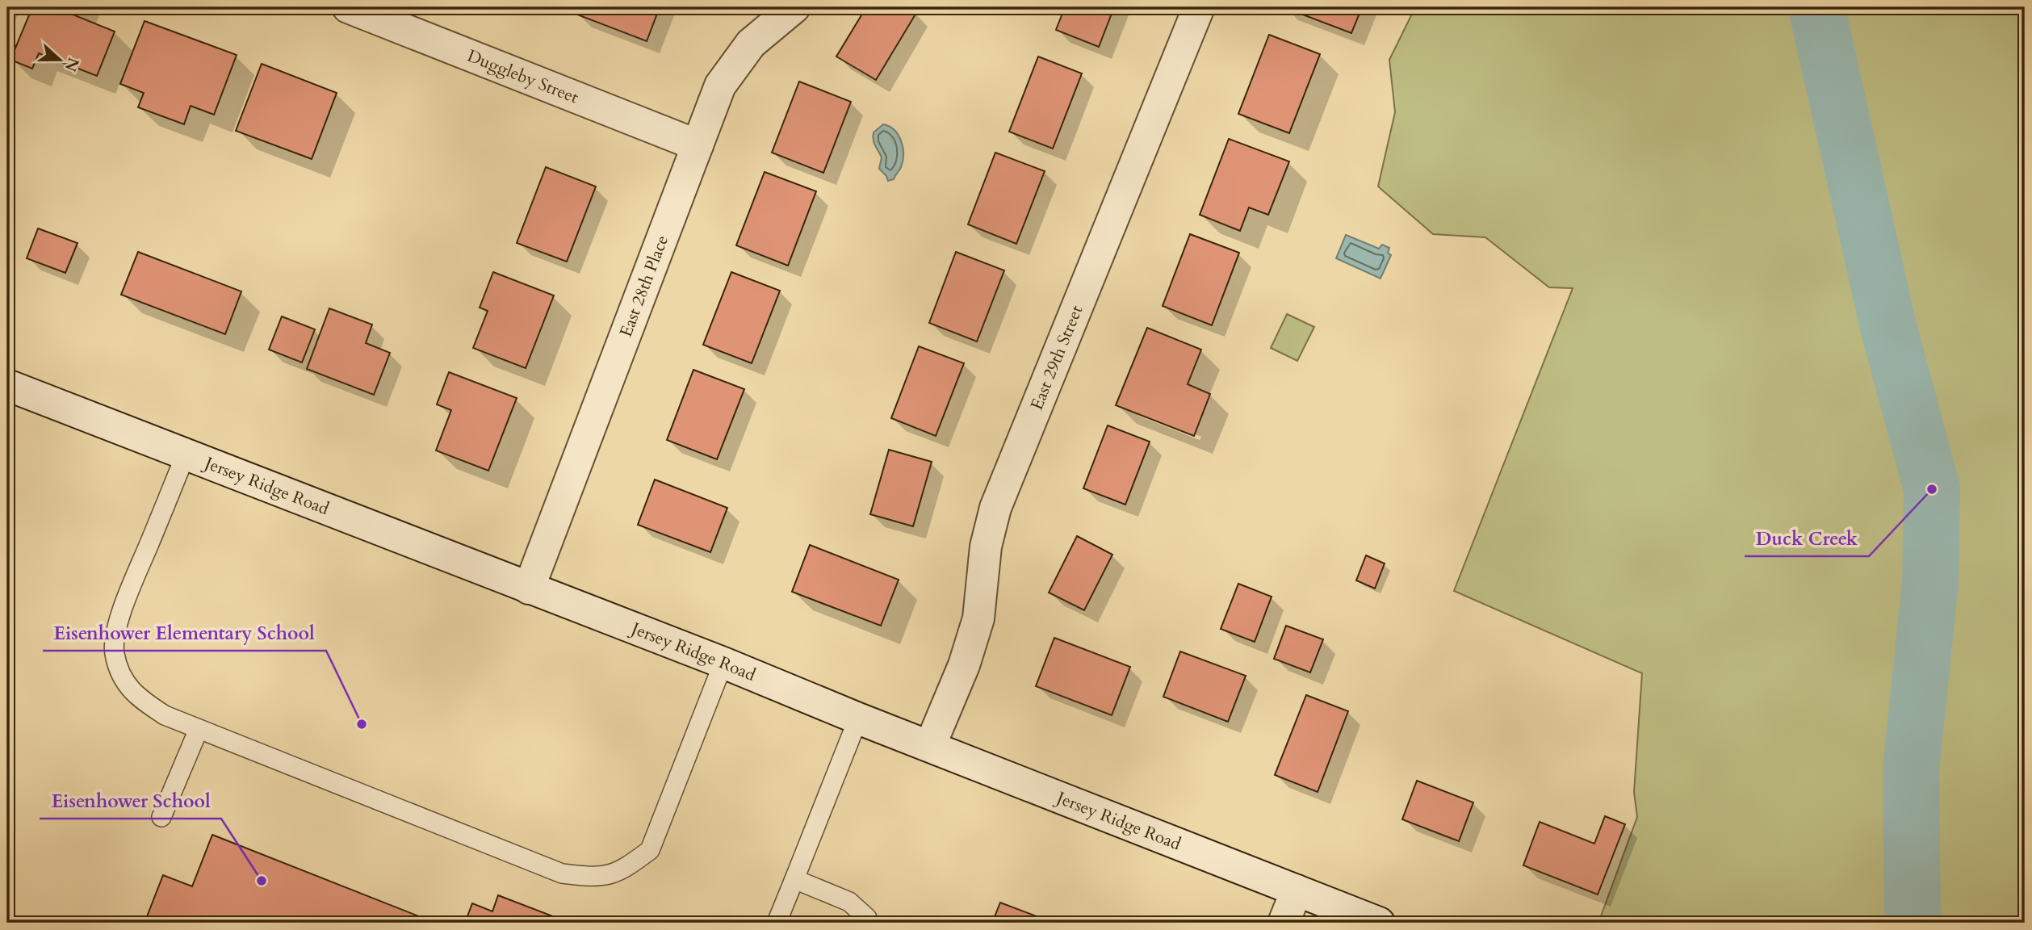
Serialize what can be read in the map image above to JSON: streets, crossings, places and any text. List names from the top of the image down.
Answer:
{
  "streets": {
    "street": [
      "Duggleby Street",
      "East 28th Place",
      "East 29th Street",
      "Jersey Ridge Road"
    ]
  },
  "crossings": [
    ["Duggleby Street", "East 28th Place"],
    ["East 28th Place", "Jersey Ridge Road"],
    ["East 29th Street", "Jersey Ridge Road"]
  ],
  "places": ["Duck Creek", "Eisenhower Elementary School", "Eisenhower School"],
  "north": "right"
}
